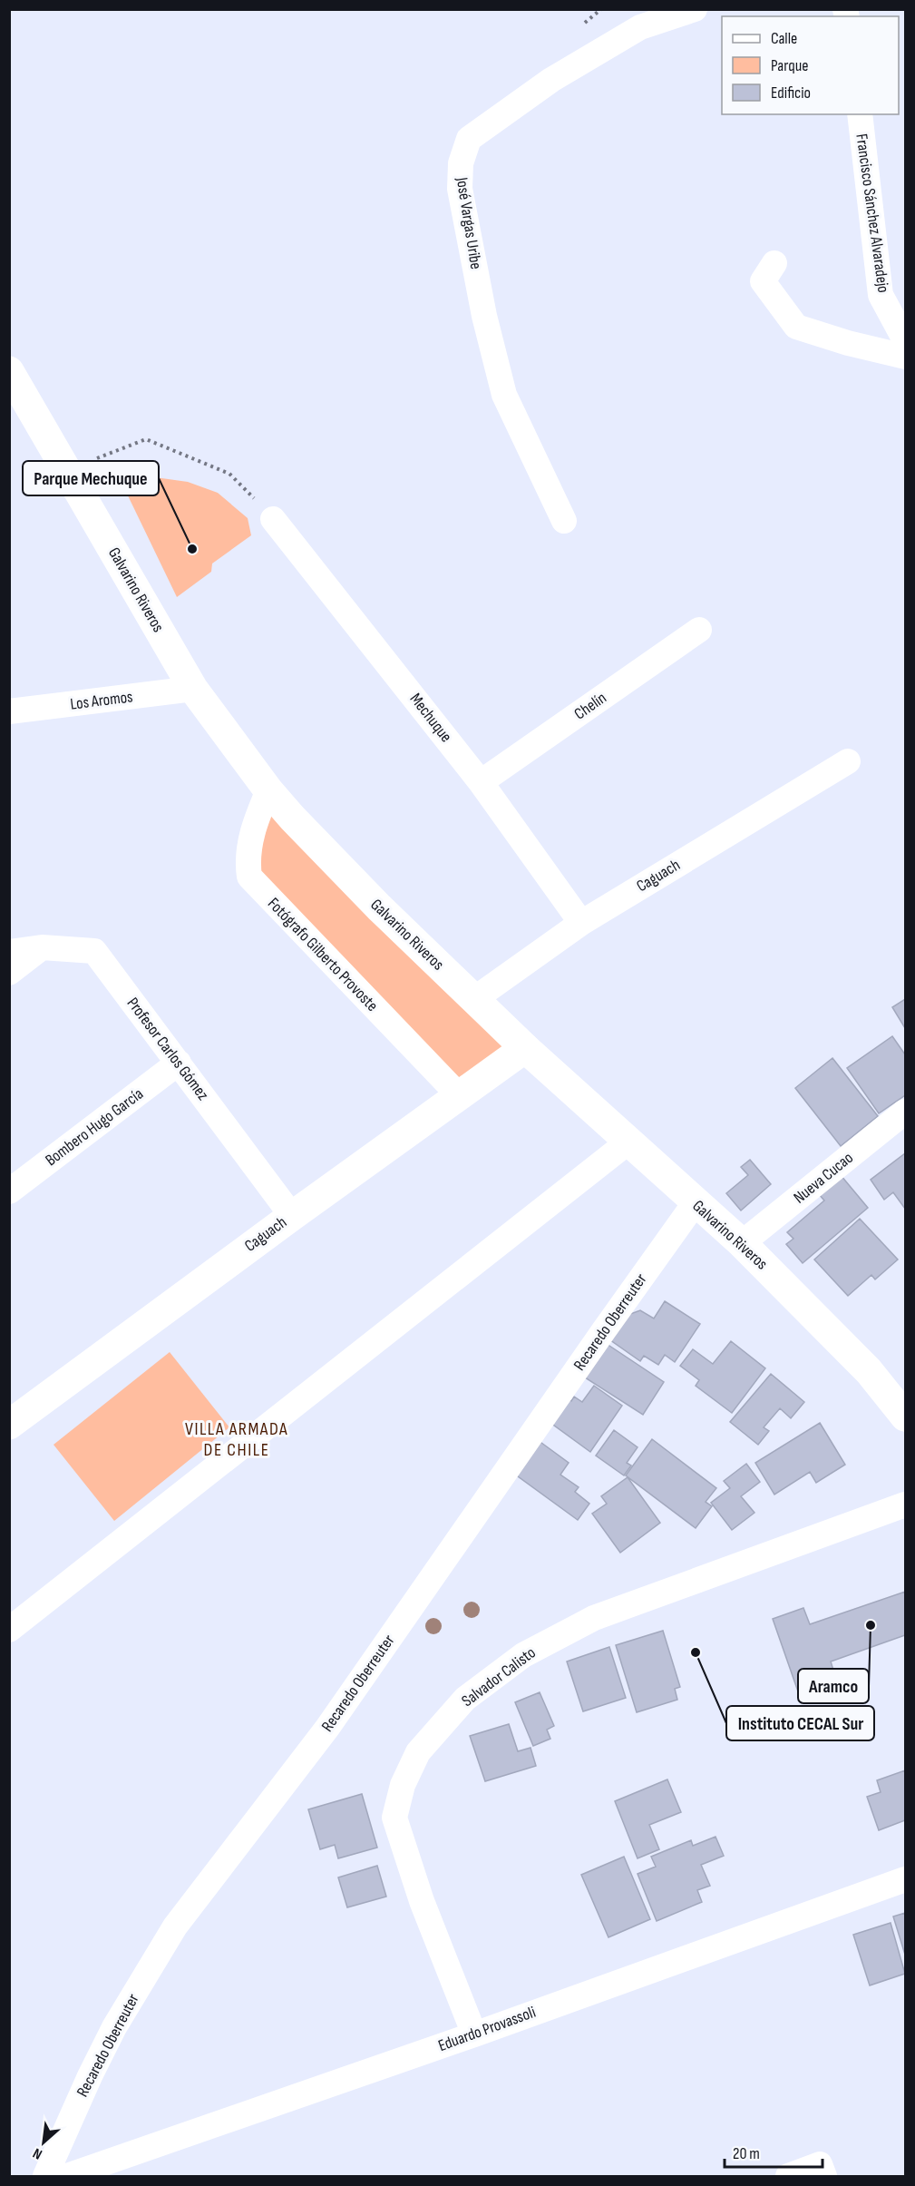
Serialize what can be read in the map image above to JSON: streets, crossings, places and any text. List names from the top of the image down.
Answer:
{
  "streets": {
    "main road": ["Galvarino Riveros", "Caguach"],
    "street": [
      "Francisco Sánchez Alvaradejo",
      "José Vargas Uribe",
      "Los Aromos",
      "Chelín",
      "Mechuque",
      "Fotógrafo Gilberto Provoste",
      "Profesor Carlos Gómez",
      "Bombero Hugo García",
      "Nueva Cucao",
      "Recaredo Oberreuter",
      "Salvador Calisto",
      "Eduardo Provassoli"
    ]
  },
  "crossings": [
    ["Galvarino Riveros", "Los Aromos"],
    ["Galvarino Riveros", "Caguach"],
    ["Galvarino Riveros", "Fotógrafo Gilberto Provoste"],
    ["Galvarino Riveros", "Nueva Cucao"],
    ["Galvarino Riveros", "Recaredo Oberreuter"],
    ["Chelín", "Mechuque"],
    ["Mechuque", "Caguach"],
    ["Caguach", "Fotógrafo Gilberto Provoste"],
    ["Caguach", "Profesor Carlos Gómez"],
    ["Profesor Carlos Gómez", "Bombero Hugo García"],
    ["Salvador Calisto", "Eduardo Provassoli"]
  ],
  "districts": ["VILLA ARMADA DE CHILE"],
  "places": ["Parque Mechuque", "Aramco", "Instituto CECAL Sur"],
  "legend": ["Calle", "Parque", "Edificio"],
  "scale_bar": "20 m",
  "north": "bottom left"
}
